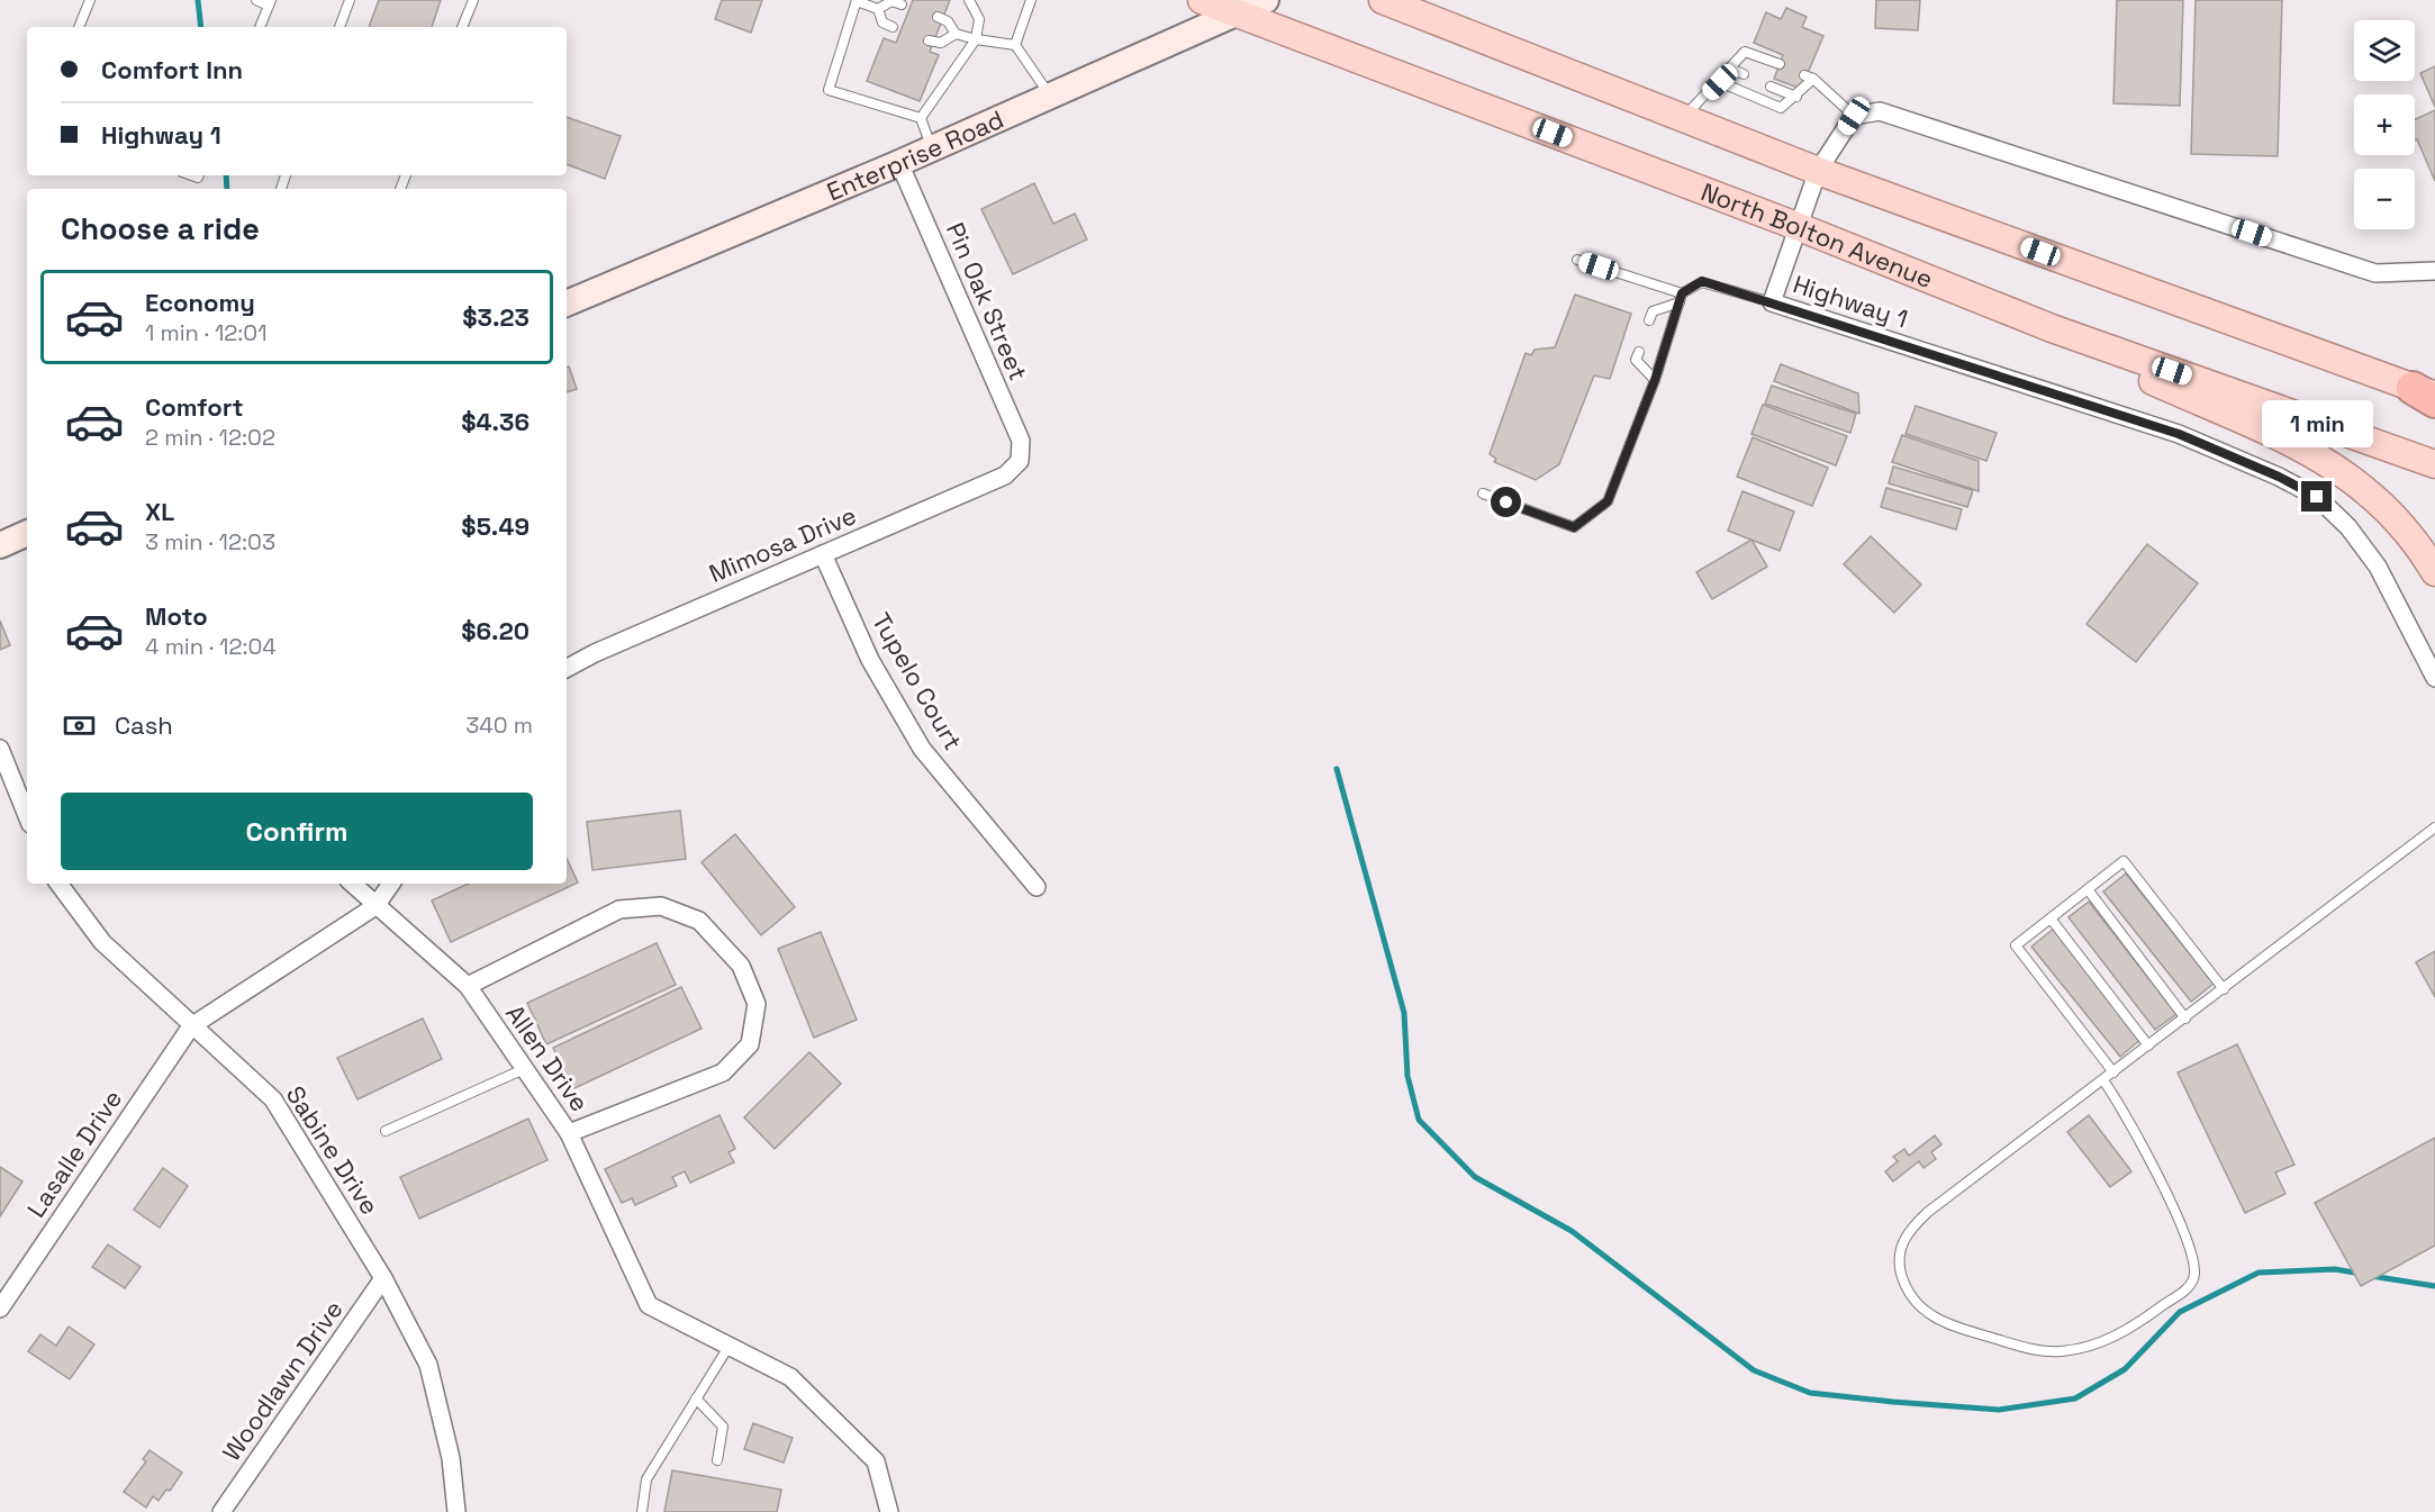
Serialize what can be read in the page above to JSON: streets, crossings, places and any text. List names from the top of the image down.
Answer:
{
  "streets": {
    "main road": ["North Bolton Avenue"],
    "street": [
      "Enterprise Road",
      "Pin Oak Street",
      "Highway 1",
      "Mimosa Drive",
      "Tupelo Court",
      "Allen Drive",
      "Sabine Drive",
      "Lasalle Drive",
      "Woodlawn Drive"
    ]
  },
  "crossings": [
    ["Enterprise Road", "North Bolton Avenue"],
    ["Enterprise Road", "Pin Oak Street"],
    ["North Bolton Avenue", "Highway 1"],
    ["Pin Oak Street", "Mimosa Drive"],
    ["Mimosa Drive", "Tupelo Court"],
    ["Sabine Drive", "Lasalle Drive"],
    ["Sabine Drive", "Woodlawn Drive"]
  ],
  "page": {
    "map_buttons": ["+", "−"],
    "banner": ["Comfort Inn", "Highway 1"],
    "heading": "Choose a ride",
    "list": [
      {
        "name": "Economy",
        "note": "1 min · 12:01",
        "value": "$3.23"
      },
      {
        "name": "Comfort",
        "note": "2 min · 12:02",
        "value": "$4.36"
      },
      {
        "name": "XL",
        "note": "3 min · 12:03",
        "value": "$5.49"
      },
      {
        "name": "Moto",
        "note": "4 min · 12:04",
        "value": "$6.20"
      }
    ],
    "bubble": "1 min",
    "pay": ["Cash", "340 m"],
    "buttons": "Confirm"
  }
}
